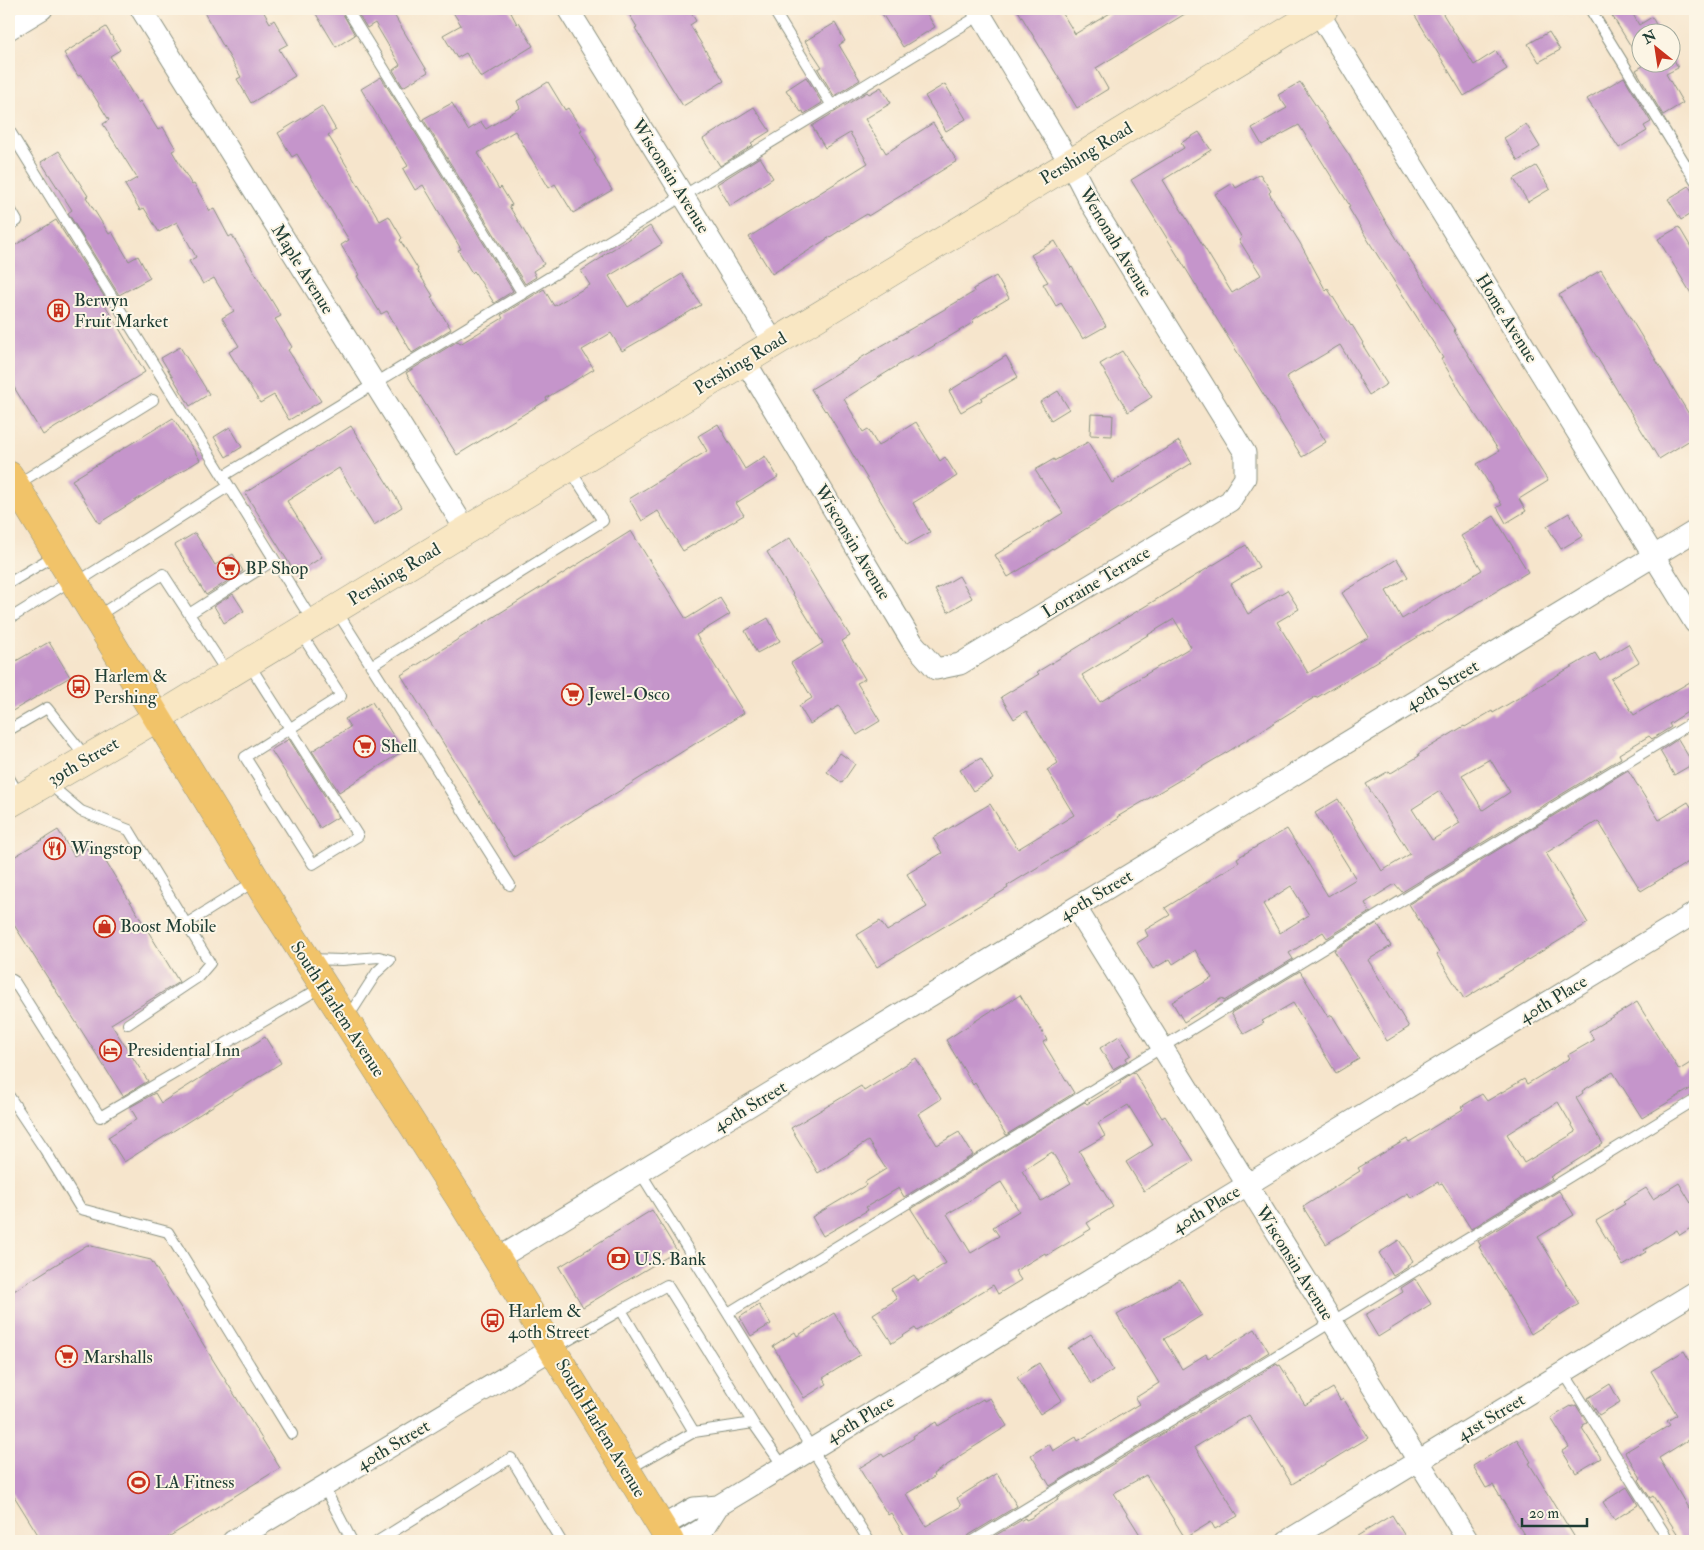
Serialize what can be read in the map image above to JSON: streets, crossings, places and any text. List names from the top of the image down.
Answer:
{
  "streets": {
    "main road": ["Pershing Road", "39th Street", "South Harlem Avenue"],
    "street": [
      "Wisconsin Avenue",
      "Wenonah Avenue",
      "Maple Avenue",
      "Home Avenue",
      "Lorraine Terrace",
      "40th Street",
      "40th Place",
      "41st Street"
    ]
  },
  "crossings": [
    ["Pershing Road", "Wisconsin Avenue"],
    ["Pershing Road", "Wenonah Avenue"],
    ["Pershing Road", "Maple Avenue"],
    ["Pershing Road", "Home Avenue"],
    ["Pershing Road", "39th Street"],
    ["Pershing Road", "South Harlem Avenue"],
    ["Wisconsin Avenue", "Lorraine Terrace"],
    ["Wisconsin Avenue", "40th Street"],
    ["Wisconsin Avenue", "40th Place"],
    ["Wisconsin Avenue", "41st Street"],
    ["Wenonah Avenue", "Lorraine Terrace"],
    ["Home Avenue", "40th Street"],
    ["40th Street", "South Harlem Avenue"],
    ["39th Street", "South Harlem Avenue"],
    ["40th Place", "South Harlem Avenue"]
  ],
  "places": {
    "building": ["Berwyn Fruit Market"],
    "supermarket": [
      "BP Shop",
      "Jewel-Osco",
      "Shell",
      "Marshalls"
    ],
    "bus stop": ["Harlem & Pershing", "Harlem & 40th Street"],
    "restaurant": ["Wingstop"],
    "shop": ["Boost Mobile"],
    "hotel": ["Presidential Inn"],
    "bank": ["U.S. Bank"],
    "sports": ["LA Fitness"]
  },
  "scale_bar": "20 m",
  "north": "top left"
}
